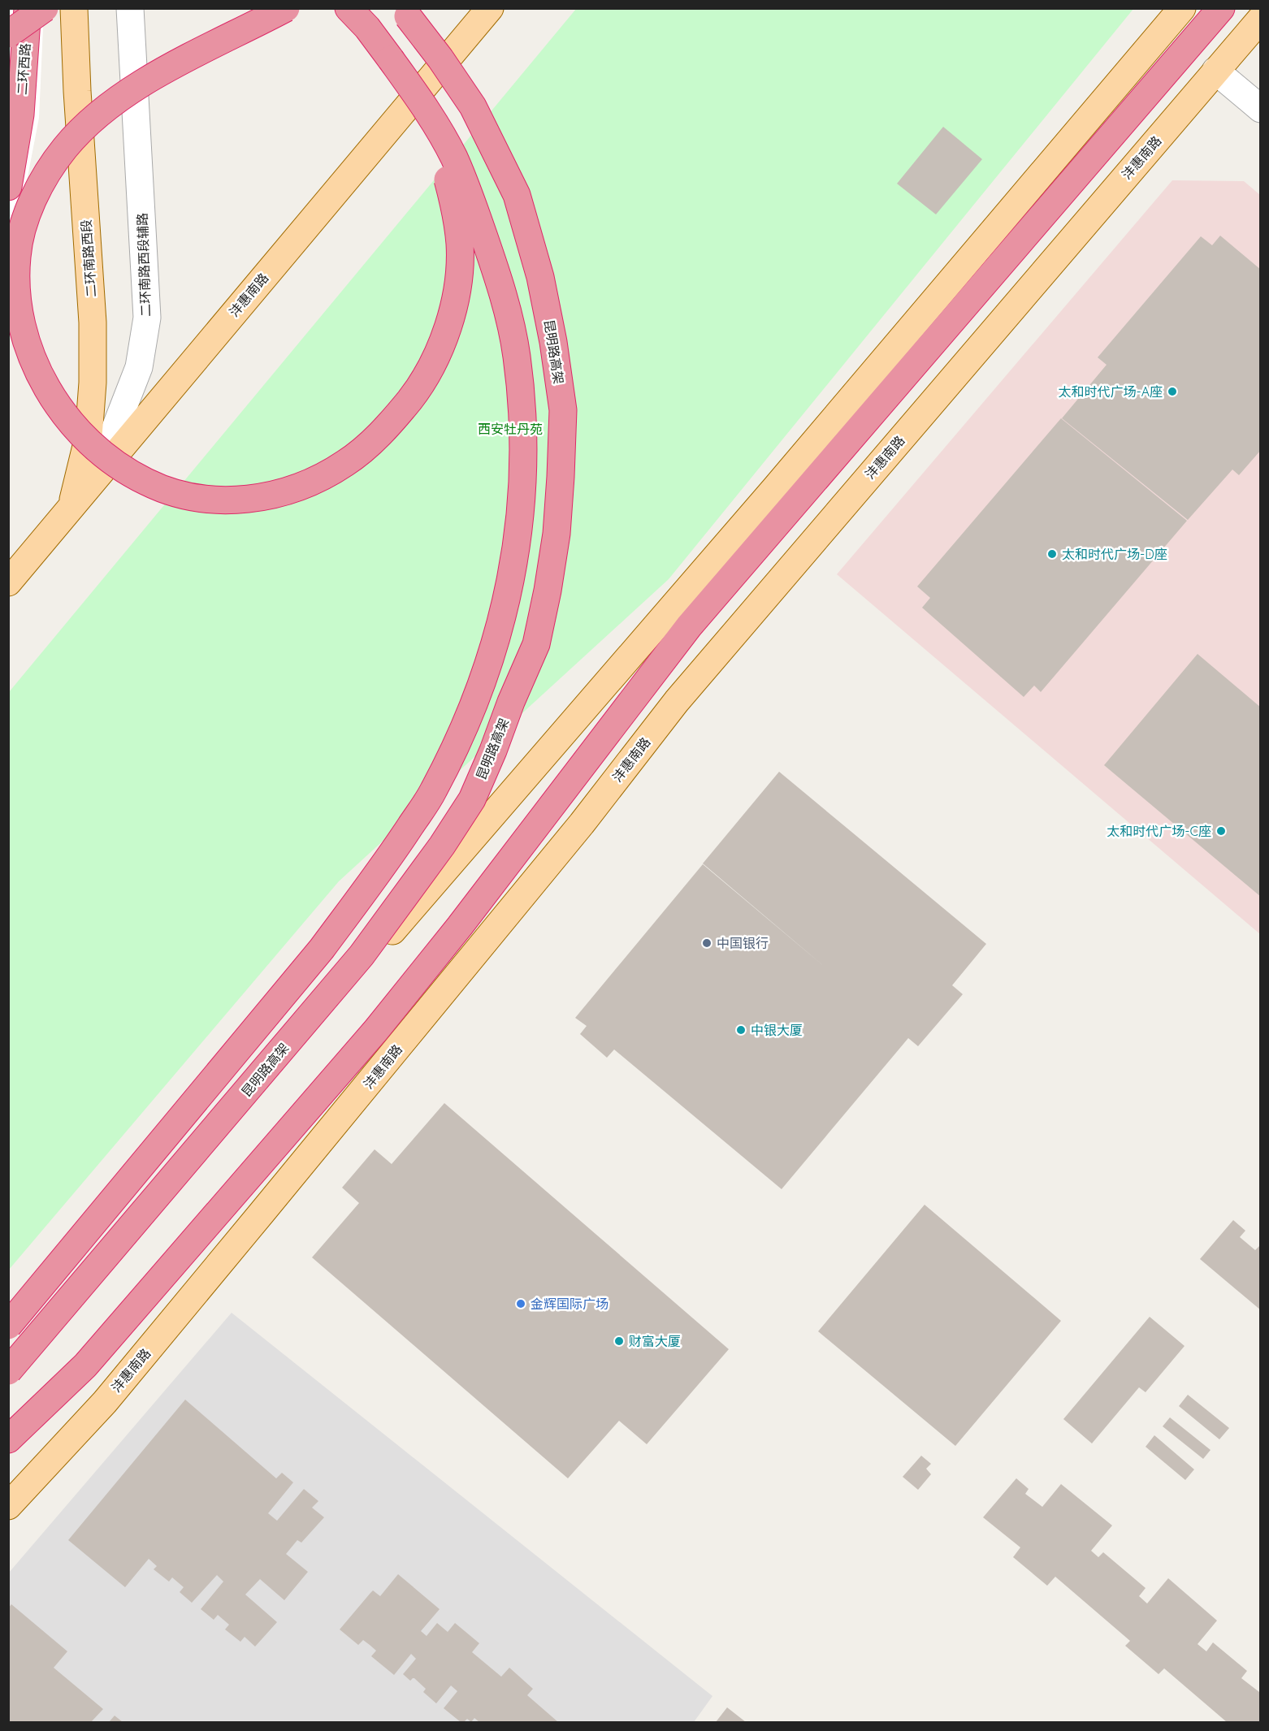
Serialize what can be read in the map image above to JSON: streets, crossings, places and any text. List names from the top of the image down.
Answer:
{
  "streets": {
    "highway": ["二环西路", "昆明路高架"],
    "main road": ["沣惠南路", "二环南路西段"],
    "street": ["二环南路西段辅路"]
  },
  "crossings": [
    ["沣惠南路", "二环南路西段"],
    ["沣惠南路", "二环南路西段辅路"],
    ["二环南路西段", "二环南路西段辅路"]
  ],
  "parks": ["西安牡丹苑"],
  "places": [
    "太和时代广场-A座",
    "太和时代广场-D座",
    "太和时代广场-C座",
    "中国银行",
    "中银大厦",
    "金辉国际广场",
    "财富大厦"
  ]
}
